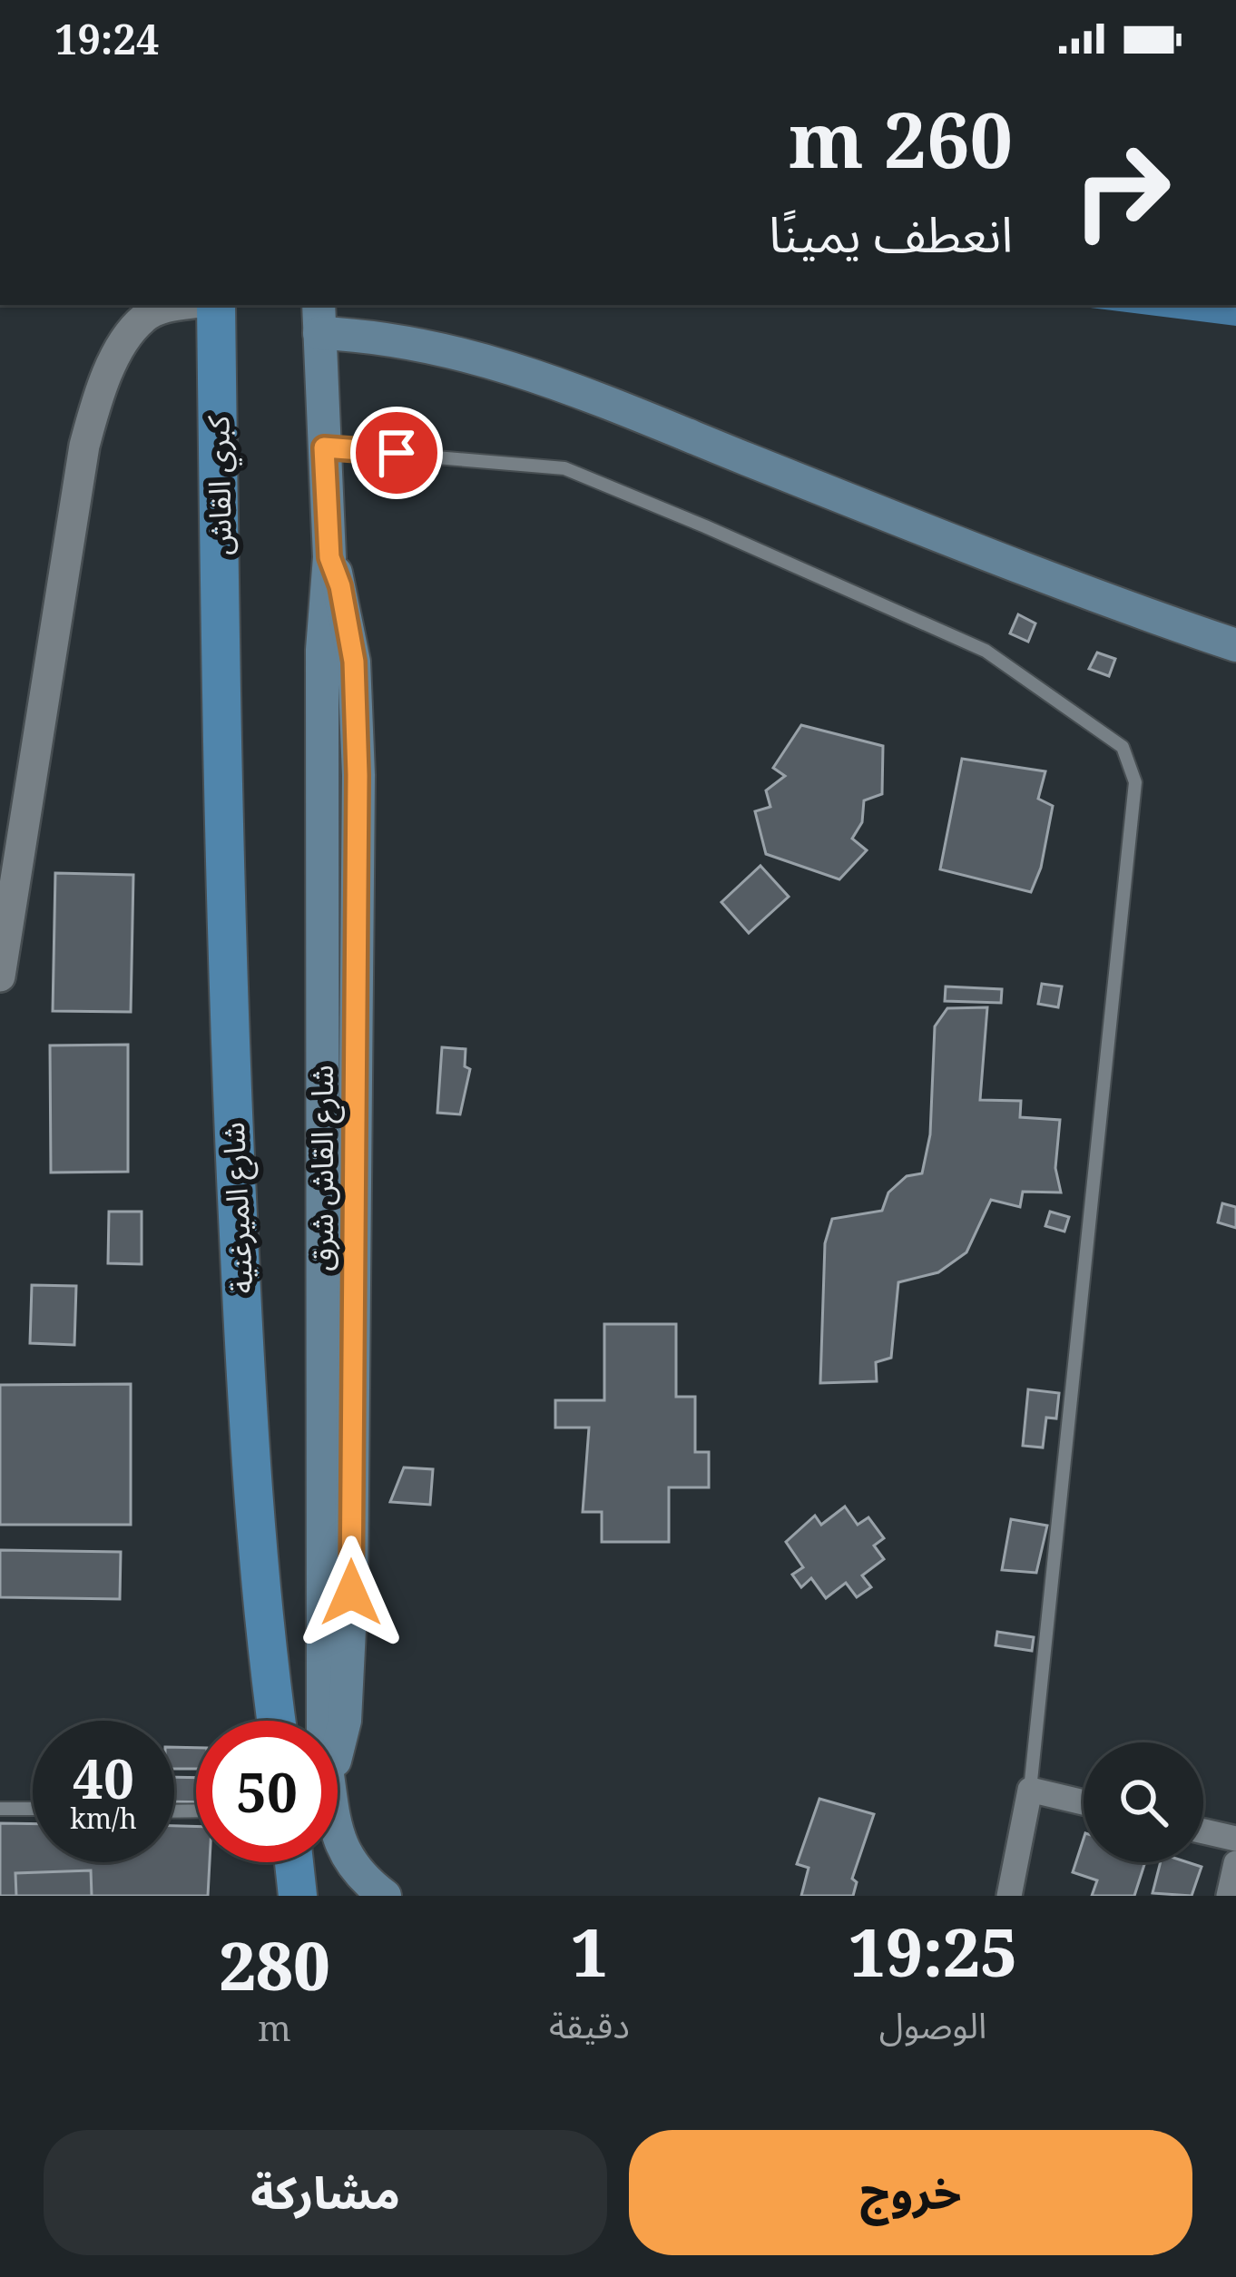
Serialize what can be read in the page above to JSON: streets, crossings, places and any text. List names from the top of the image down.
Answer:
{
  "streets": {
    "main road": ["كبري القاش", "شارع القاش شرق", "شارع الميرغنية"]
  },
  "crossings": [
    ["كبري القاش", "شارع الميرغنية"]
  ],
  "page": {
    "status": "19:24",
    "turn": ["260 m", "انعطف يمينًا"],
    "speed": "40 km/h",
    "limit": "50",
    "eta": [
      "19:25",
      "الوصول",
      "1",
      "دقيقة",
      "280",
      "m"
    ],
    "buttons": ["خروج", "مشاركة"]
  }
}
